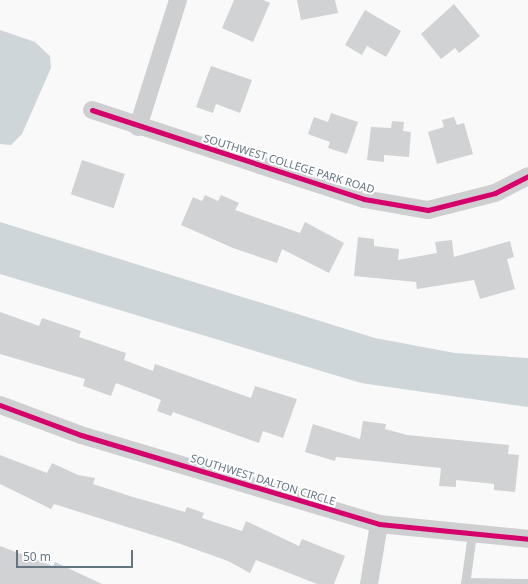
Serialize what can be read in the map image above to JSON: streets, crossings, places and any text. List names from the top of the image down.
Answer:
{
  "streets": {
    "street": ["SOUTHWEST COLLEGE PARK ROAD", "SOUTHWEST DALTON CIRCLE"]
  },
  "scale_bar": "50 m"
}
